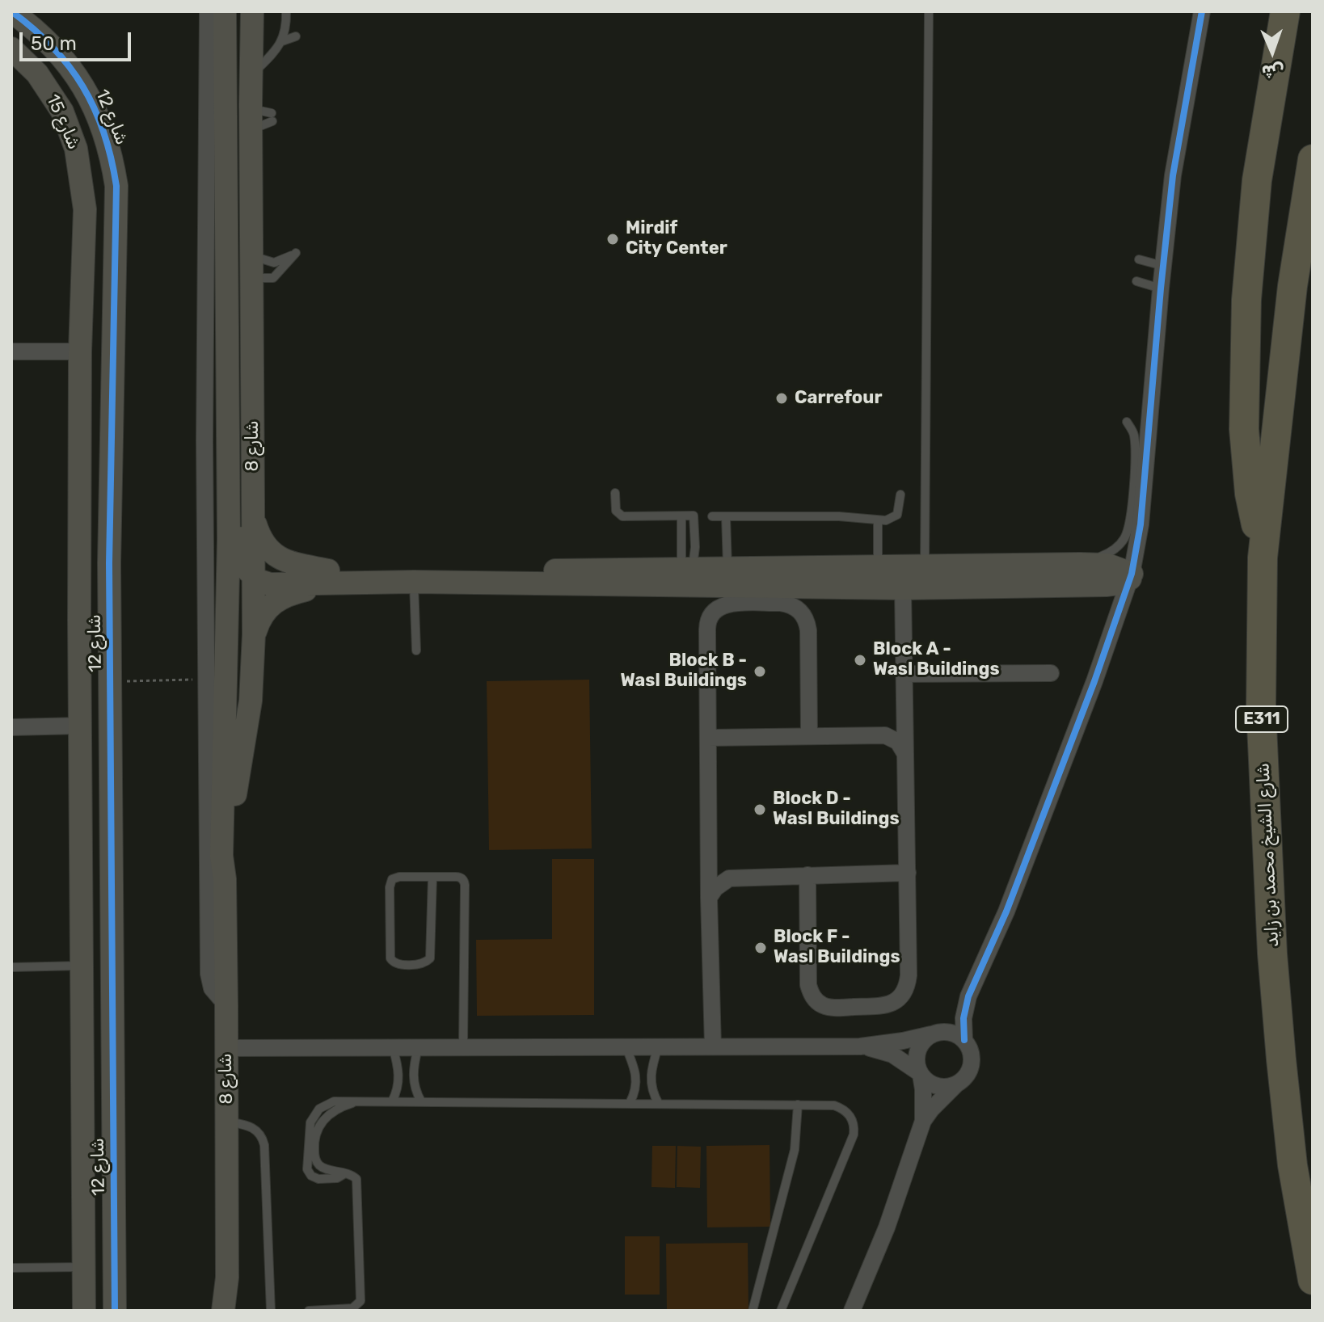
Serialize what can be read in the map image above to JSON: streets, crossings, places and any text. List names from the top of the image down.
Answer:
{
  "streets": {
    "highway": ["E311", "شارع الشيخ محمد بن زايد"],
    "street": ["شارع 12", "شارع 15", "شارع 8"]
  },
  "crossings": [
    ["شارع 12", "شارع 15"]
  ],
  "places": [
    "Mirdif City Center",
    "Carrefour",
    "Block A - Wasl Buildings",
    "Block B - Wasl Buildings",
    "Block D - Wasl Buildings",
    "Block F - Wasl Buildings"
  ],
  "scale_bar": "50 m",
  "north": "bottom"
}
